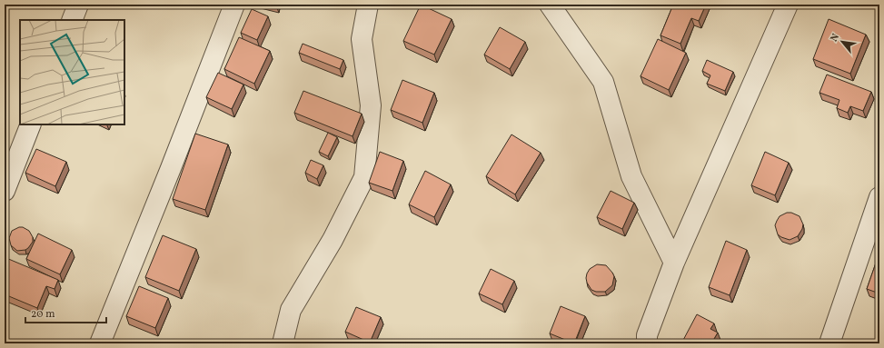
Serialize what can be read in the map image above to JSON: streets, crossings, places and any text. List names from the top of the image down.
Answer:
{
  "scale_bar": "20 m",
  "north": "top left"
}
